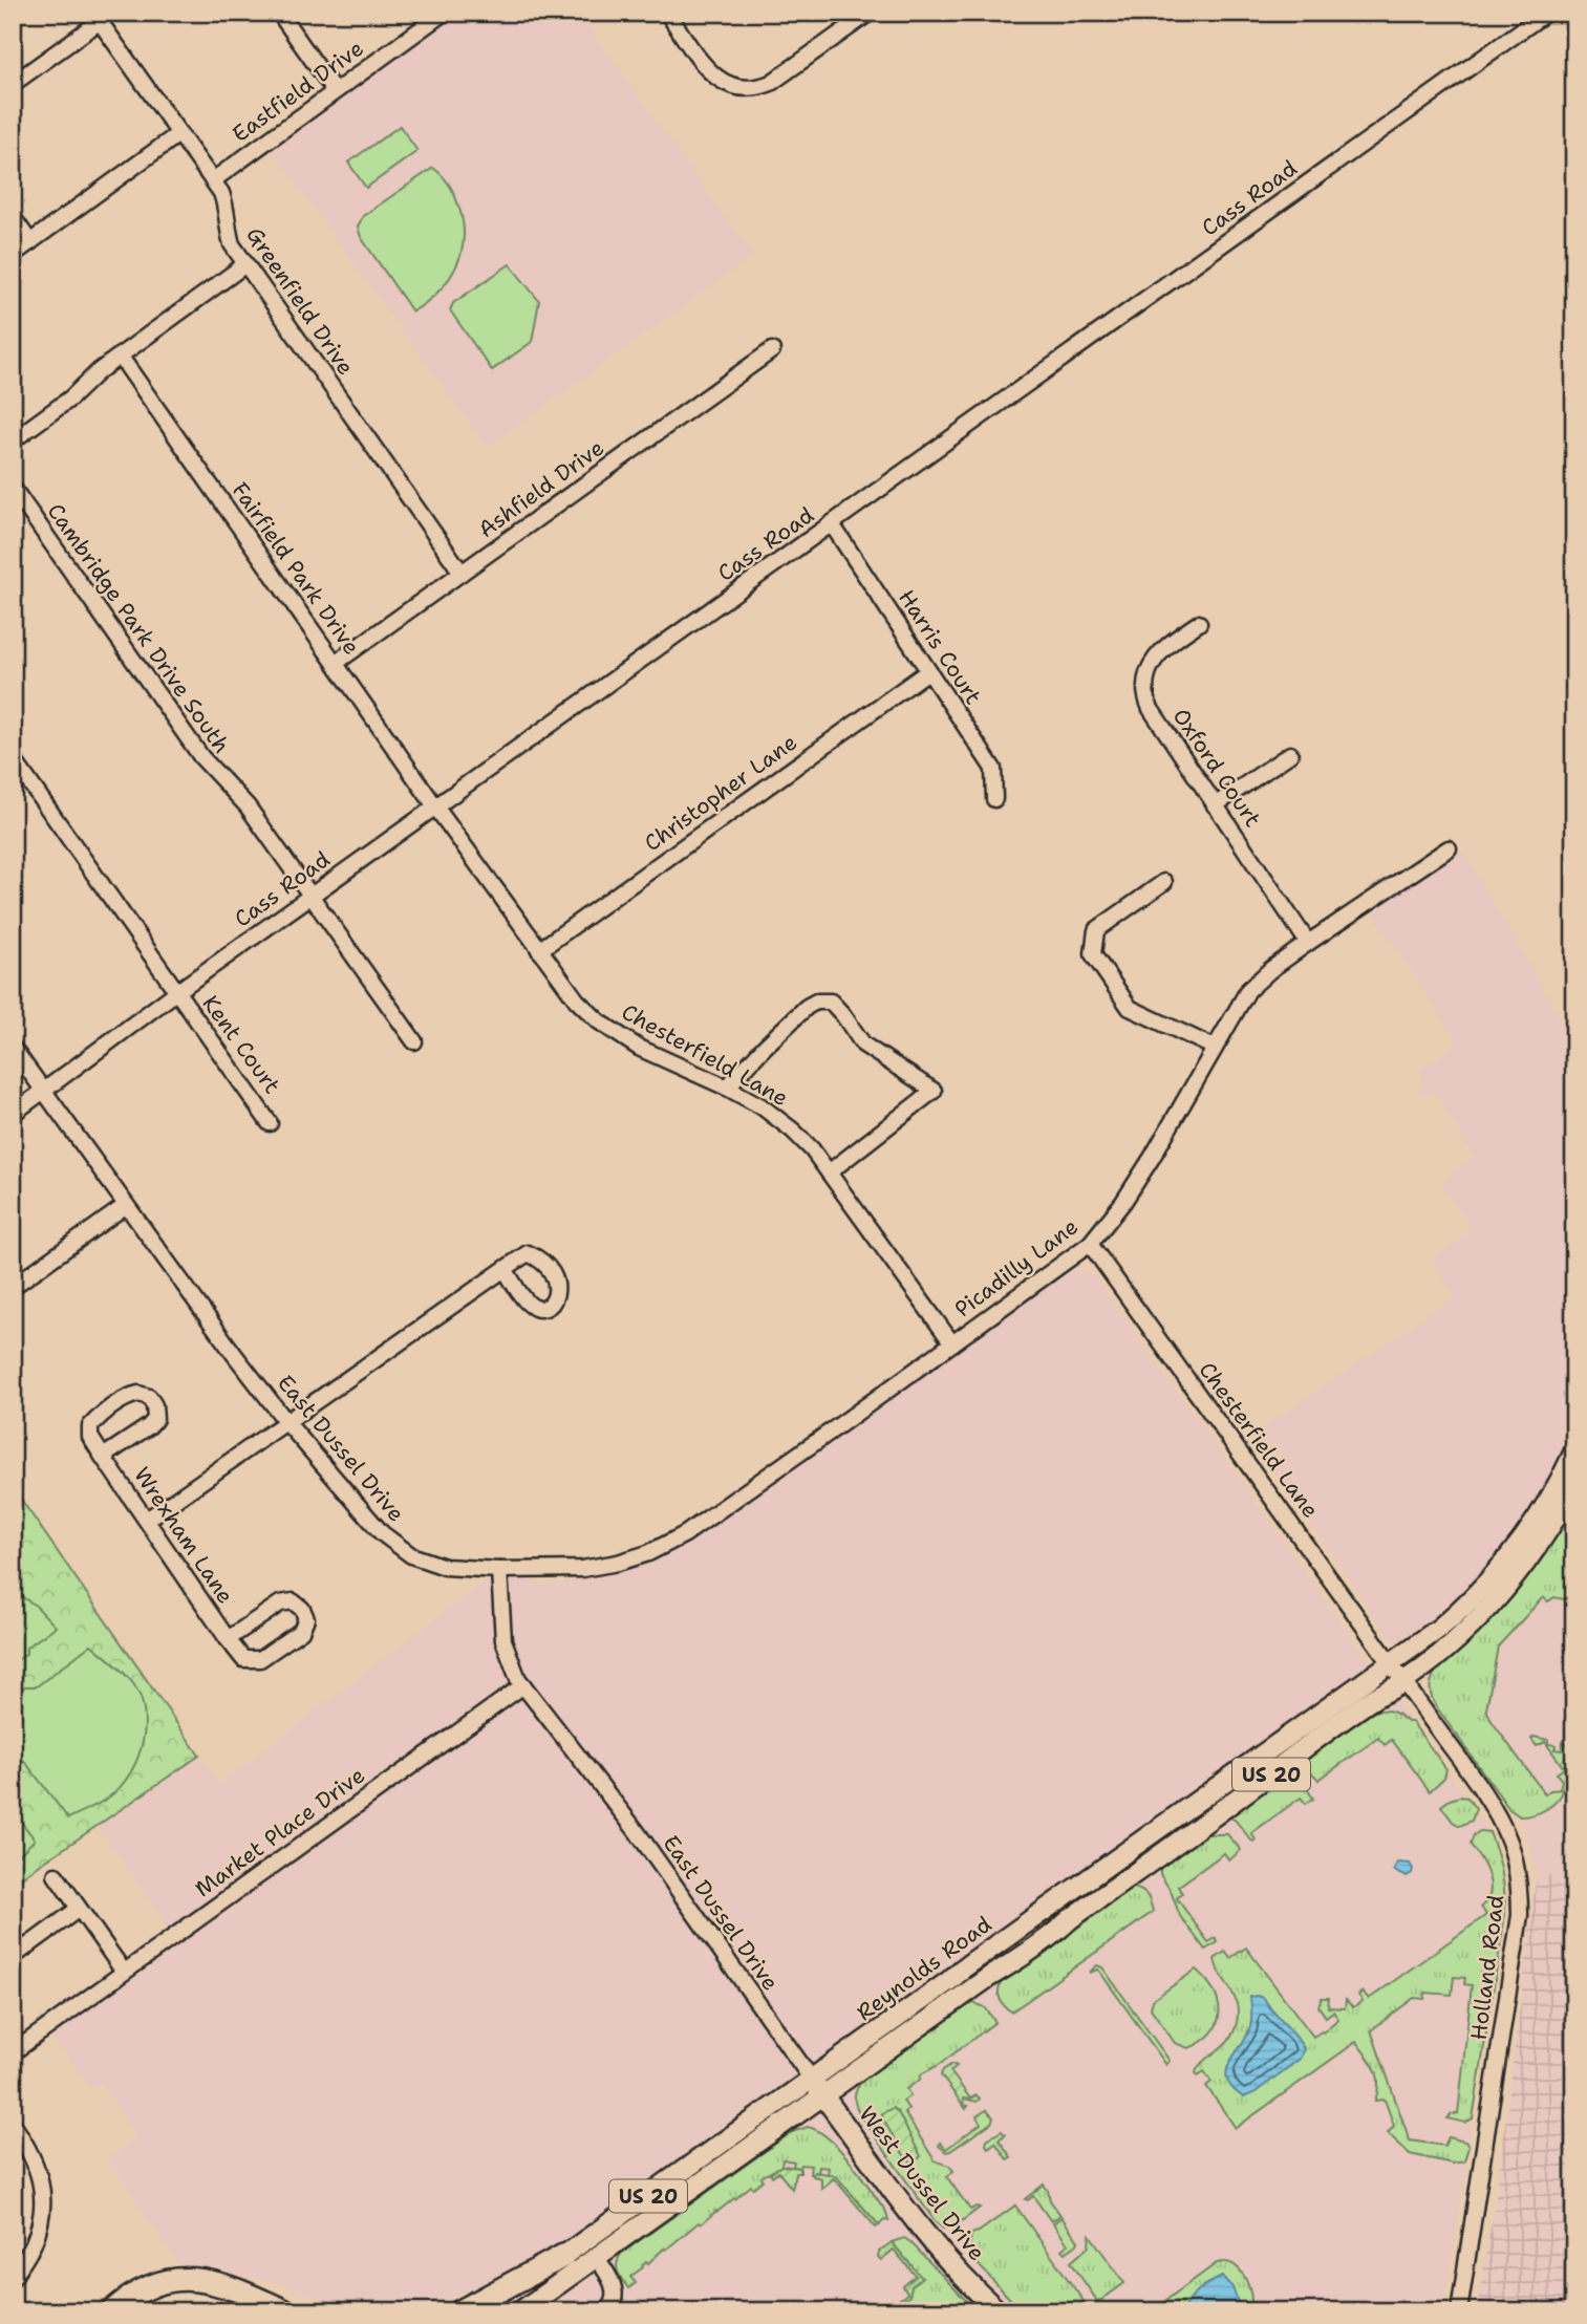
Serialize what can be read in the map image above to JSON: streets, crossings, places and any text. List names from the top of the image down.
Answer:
{
  "streets": {
    "main road": ["US 20", "Reynolds Road", "West Dussel Drive"],
    "street": [
      "Eastfield Drive",
      "Cass Road",
      "Greenfield Drive",
      "Ashfield Drive",
      "Fairfield Park Drive",
      "Cambridge Park Drive South",
      "Harris Court",
      "Oxford Court",
      "Christopher Lane",
      "Kent Court",
      "Chesterfield Lane",
      "Picadilly Lane",
      "East Dussel Drive",
      "Wrexham Lane",
      "Market Place Drive",
      "Holland Road"
    ]
  },
  "crossings": [
    ["Eastfield Drive", "Greenfield Drive"],
    ["Cass Road", "Fairfield Park Drive"],
    ["Cass Road", "Cambridge Park Drive South"],
    ["Cass Road", "Harris Court"],
    ["Cass Road", "Kent Court"],
    ["Cass Road", "Chesterfield Lane"],
    ["Cass Road", "East Dussel Drive"],
    ["Greenfield Drive", "Ashfield Drive"],
    ["Ashfield Drive", "Fairfield Park Drive"],
    ["Fairfield Park Drive", "Chesterfield Lane"],
    ["Harris Court", "Christopher Lane"],
    ["Oxford Court", "Picadilly Lane"],
    ["Christopher Lane", "Chesterfield Lane"],
    ["Chesterfield Lane", "Picadilly Lane"],
    ["Chesterfield Lane", "US 20"],
    ["Chesterfield Lane", "Holland Road"],
    ["Chesterfield Lane", "Reynolds Road"],
    ["Picadilly Lane", "East Dussel Drive"],
    ["East Dussel Drive", "Market Place Drive"],
    ["East Dussel Drive", "Reynolds Road"],
    ["East Dussel Drive", "West Dussel Drive"],
    ["US 20", "Holland Road"],
    ["US 20", "Reynolds Road"],
    ["Holland Road", "Reynolds Road"],
    ["Reynolds Road", "West Dussel Drive"]
  ]
}
